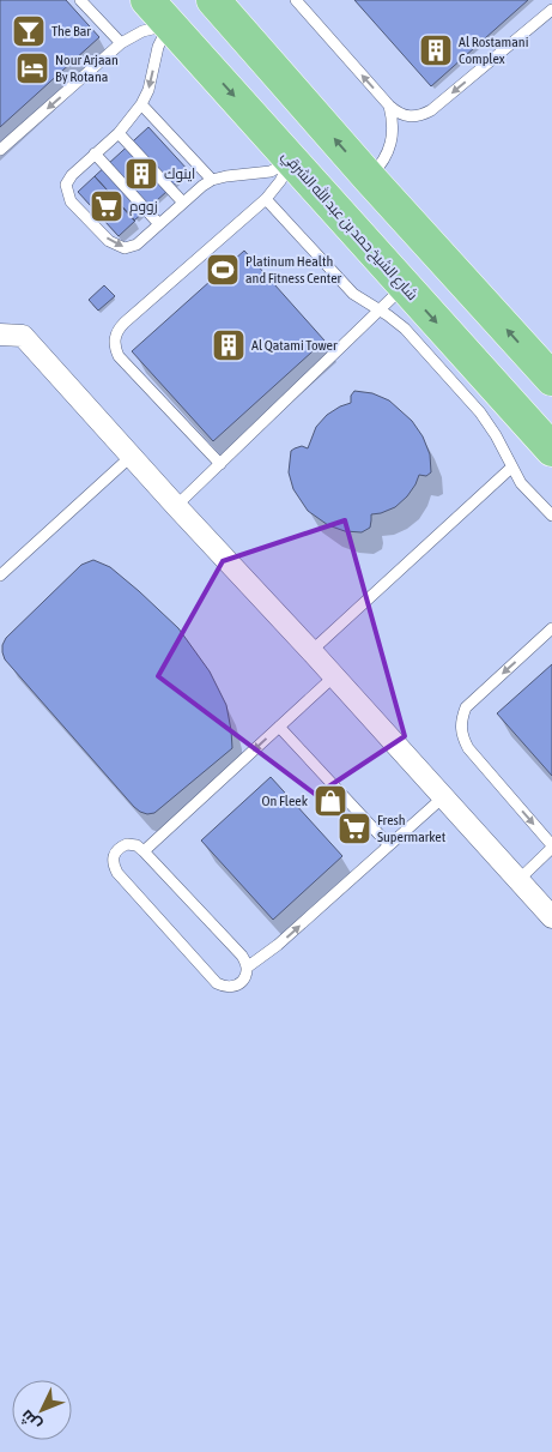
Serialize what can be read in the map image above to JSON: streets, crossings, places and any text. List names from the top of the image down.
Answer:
{
  "streets": {
    "highway": ["شارع الشيخ حمد بن عبد الله الشرقي"]
  },
  "places": {
    "bar": ["The Bar"],
    "building": ["Al Rostamani Complex", "اينوك", "Al Qatami Tower"],
    "hotel": ["Nour Arjaan By Rotana"],
    "supermarket": ["زووم", "Fresh Supermarket"],
    "sports": ["Platinum Health and Fitness Center"],
    "shop": ["On Fleek"]
  },
  "north": "bottom left"
}
